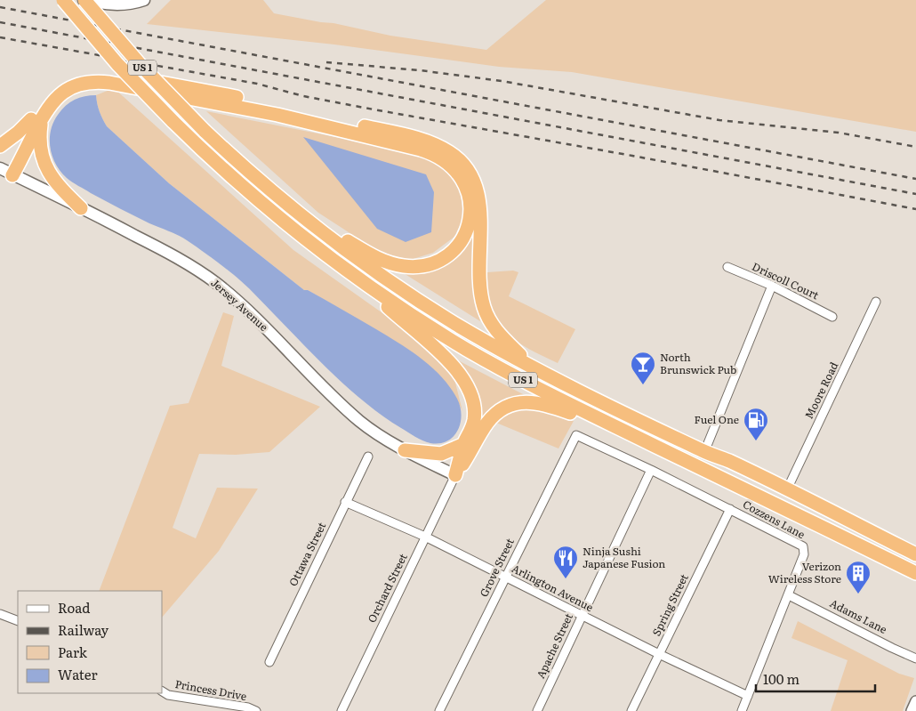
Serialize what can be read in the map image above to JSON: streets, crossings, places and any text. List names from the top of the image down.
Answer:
{
  "streets": {
    "highway": ["US 1"],
    "main road": ["Jersey Avenue"],
    "street": [
      "Driscoll Court",
      "Moore Road",
      "Cozzens Lane",
      "Ottawa Street",
      "Grove Street",
      "Orchard Street",
      "Arlington Avenue",
      "Spring Street",
      "Adams Lane",
      "Apache Street",
      "Princess Drive"
    ]
  },
  "crossings": [
    ["US 1", "Moore Road"],
    ["Jersey Avenue", "Orchard Street"],
    ["Cozzens Lane", "Grove Street"],
    ["Cozzens Lane", "Arlington Avenue"],
    ["Cozzens Lane", "Spring Street"],
    ["Cozzens Lane", "Adams Lane"],
    ["Cozzens Lane", "Apache Street"],
    ["Ottawa Street", "Arlington Avenue"],
    ["Grove Street", "Arlington Avenue"],
    ["Orchard Street", "Arlington Avenue"],
    ["Arlington Avenue", "Spring Street"],
    ["Arlington Avenue", "Apache Street"]
  ],
  "places": {
    "bar": ["North Brunswick Pub"],
    "fuel station": ["Fuel One"],
    "restaurant": ["Ninja Sushi Japanese Fusion"],
    "building": ["Verizon Wireless Store"]
  },
  "legend": [
    "Road",
    "Railway",
    "Park",
    "Water"
  ],
  "scale_bar": "100 m"
}
